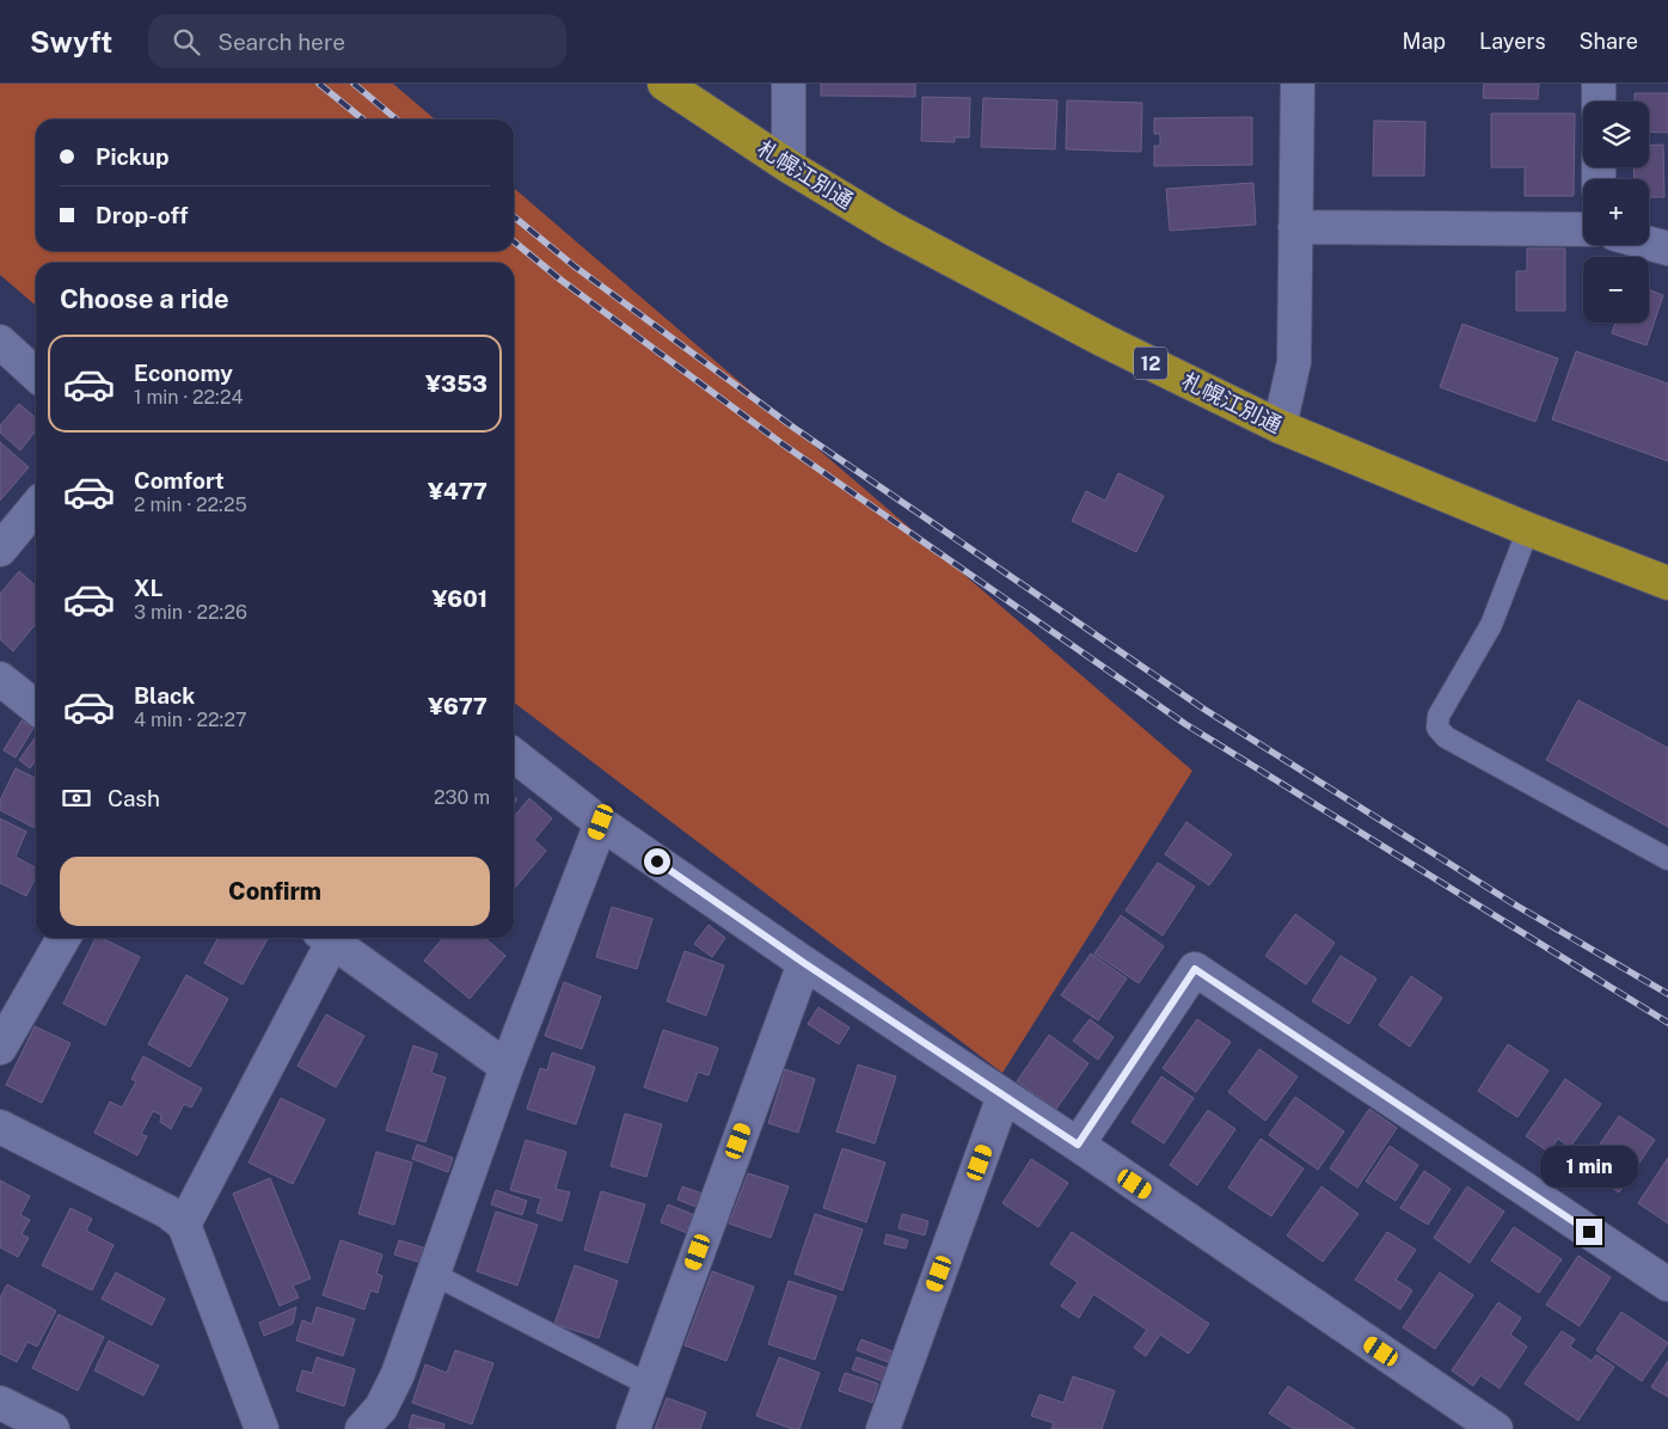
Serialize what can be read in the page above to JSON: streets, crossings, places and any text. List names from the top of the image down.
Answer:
{
  "streets": {
    "highway": ["札幌江別通", "12"]
  },
  "page": {
    "header": "Swyft",
    "search": "Search here",
    "nav": ["Map", "Layers", "Share"],
    "map_buttons": ["+", "−"],
    "banner": ["Pickup", "Drop-off"],
    "heading": "Choose a ride",
    "list": [
      {
        "name": "Economy",
        "note": "1 min · 22:24",
        "value": "¥353"
      },
      {
        "name": "Comfort",
        "note": "2 min · 22:25",
        "value": "¥477"
      },
      {
        "name": "XL",
        "note": "3 min · 22:26",
        "value": "¥601"
      },
      {
        "name": "Black",
        "note": "4 min · 22:27",
        "value": "¥677"
      }
    ],
    "pay": ["Cash", "230 m"],
    "buttons": "Confirm",
    "bubble": "1 min"
  }
}
